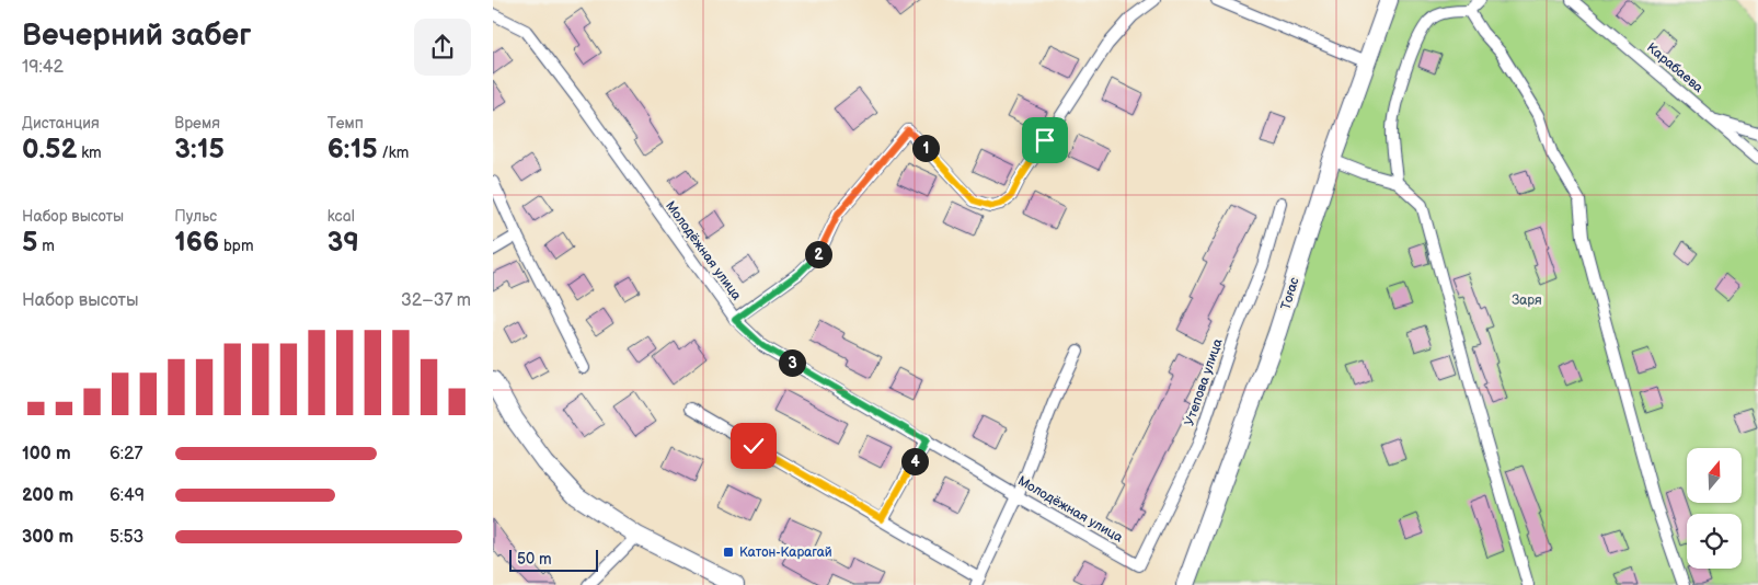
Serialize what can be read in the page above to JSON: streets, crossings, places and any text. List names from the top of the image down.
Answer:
{
  "streets": {
    "highway": ["Тоғас"],
    "street": ["Карабаева", "Молодёжная улица", "Утепова улица"]
  },
  "crossings": [
    ["Молодёжная улица", "Утепова улица"]
  ],
  "parks": ["Заря"],
  "places": {
    "transit": ["Катон-Карагай"]
  },
  "scale_bar": "50 m",
  "north": "top",
  "page": {
    "heading": ["Вечерний забег", "19:42"],
    "stats": [
      ["Дистанция", "0.52 km"],
      ["Время", "3:15"],
      ["Темп", "6:15 /km"],
      ["Набор высоты", "5 m"],
      ["Пульс", "166 bpm"],
      ["kcal", "39"]
    ],
    "pins": [
      "1",
      "2",
      "3",
      "4"
    ],
    "chart": ["Набор высоты", "32–37 m"],
    "list": [
      {
        "name": "100 m",
        "note": "6:27"
      },
      {
        "name": "200 m",
        "note": "6:49"
      },
      {
        "name": "300 m",
        "note": "5:53"
      }
    ],
    "scale": "50 m"
  }
}
